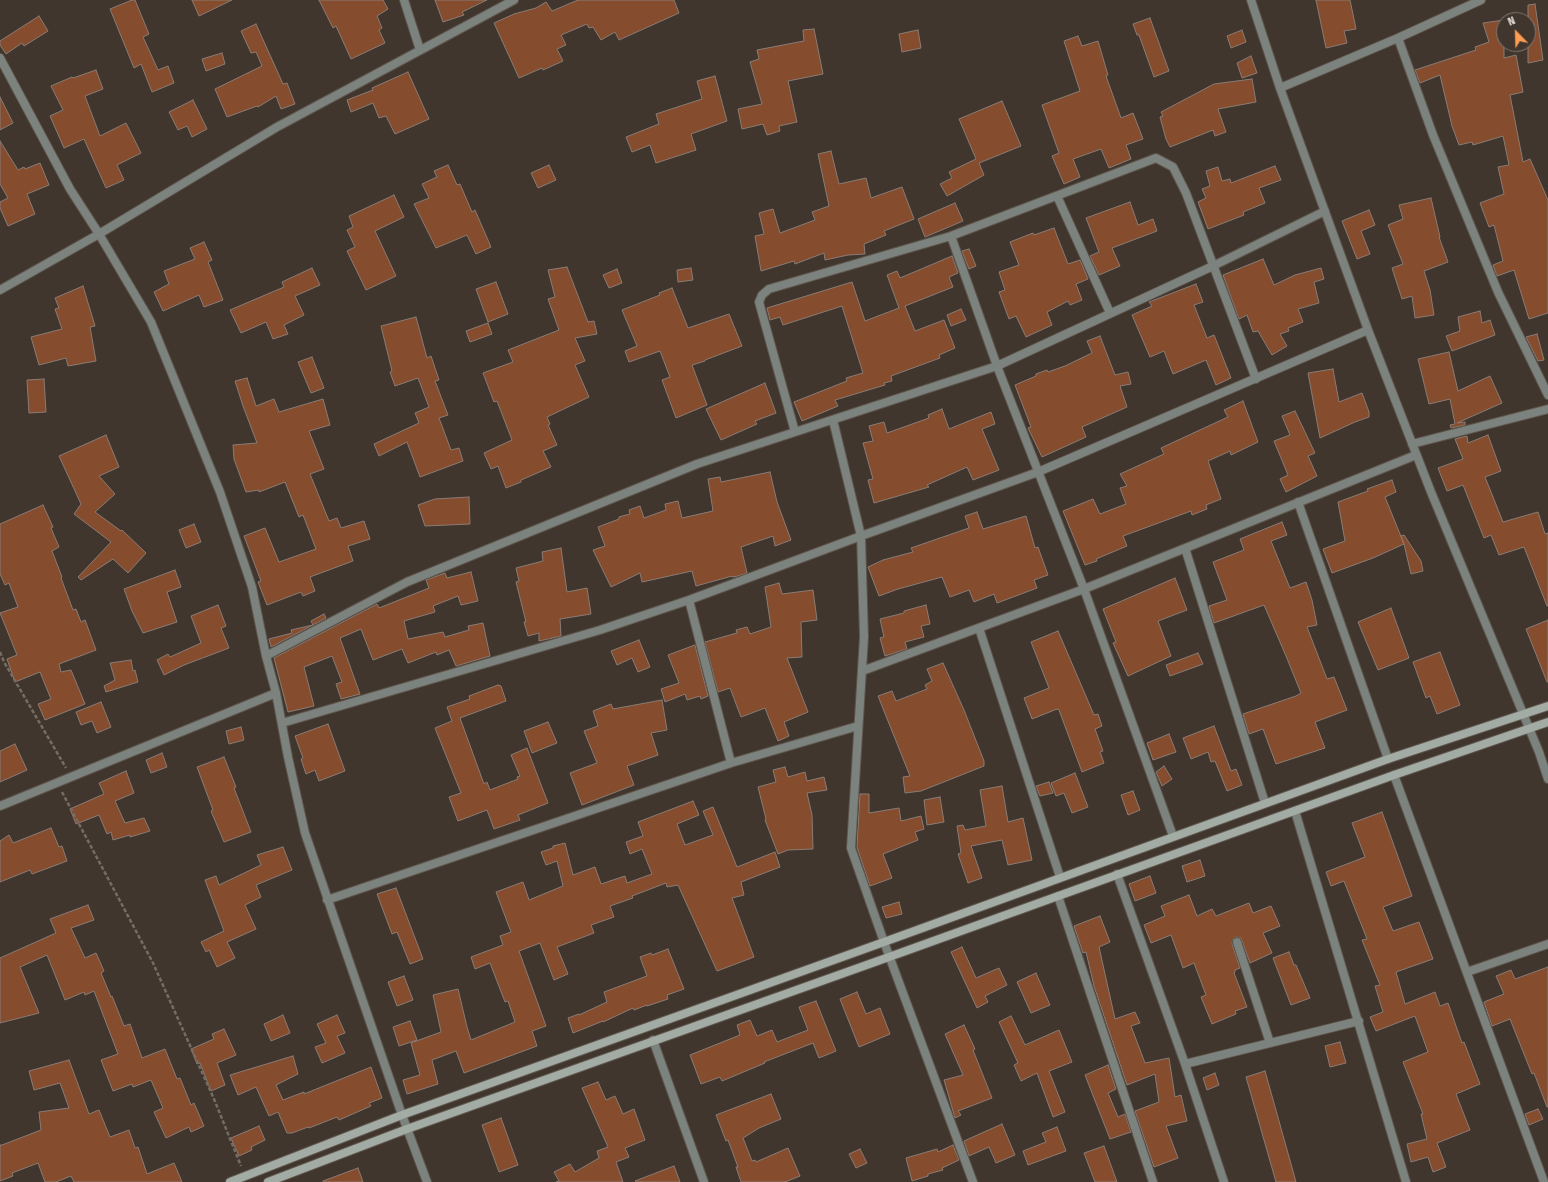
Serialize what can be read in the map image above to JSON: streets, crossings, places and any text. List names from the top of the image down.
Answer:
{
  "north": "top left"
}
